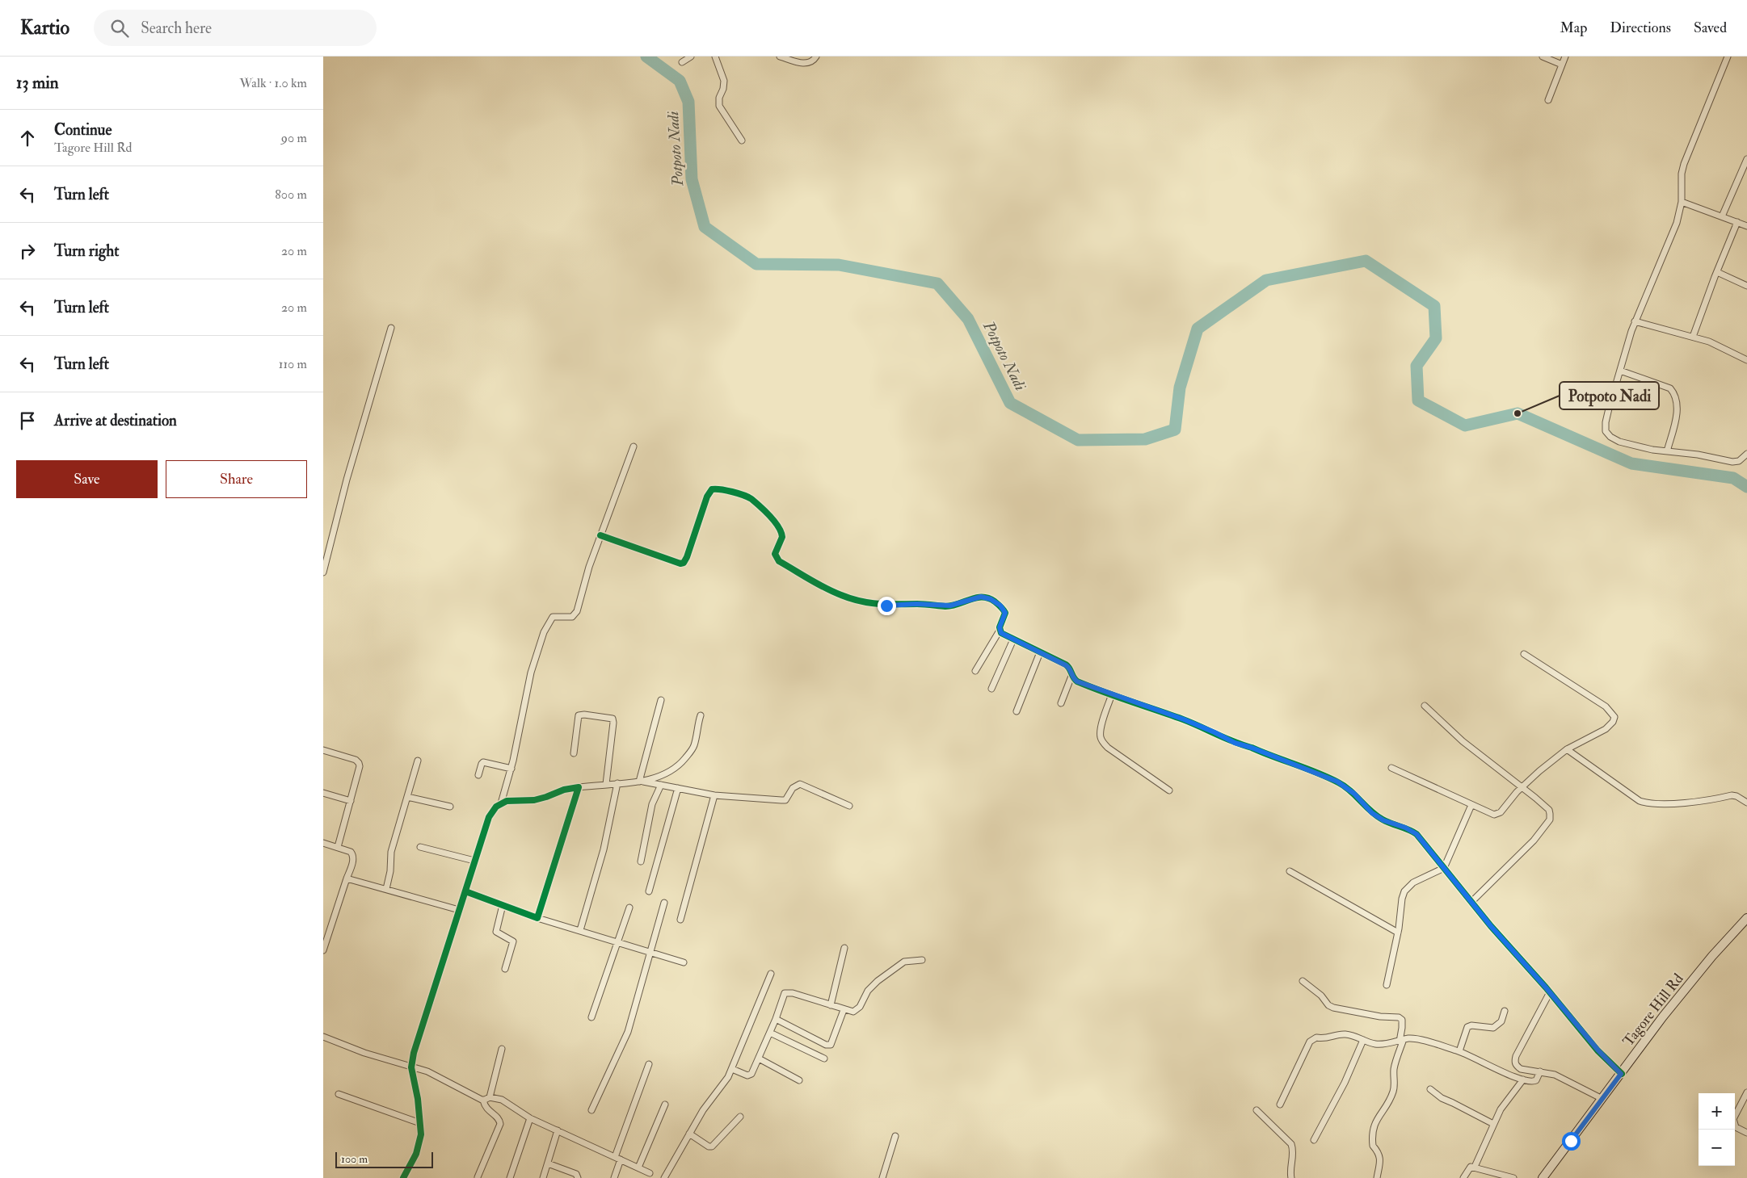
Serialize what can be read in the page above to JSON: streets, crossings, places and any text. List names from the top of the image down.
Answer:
{
  "streets": {
    "main road": ["Tagore Hill Rd"]
  },
  "water": ["Potpoto Nadi"],
  "places": ["Potpoto Nadi"],
  "scale_bar": "100 m",
  "page": {
    "header": "Kartio",
    "search": "Search here",
    "nav": ["Map", "Directions", "Saved"],
    "heading": ["13 min", "Walk · 1.0 km"],
    "list": [
      ["Continue", "Tagore Hill Rd", "90 m"],
      ["Turn left", "800 m"],
      ["Turn right", "20 m"],
      ["Turn left", "20 m"],
      ["Turn left", "110 m"],
      "Arrive at destination"
    ],
    "buttons": ["Save", "Share"],
    "map_buttons": ["+", "−"],
    "scale": "100 m"
  }
}
